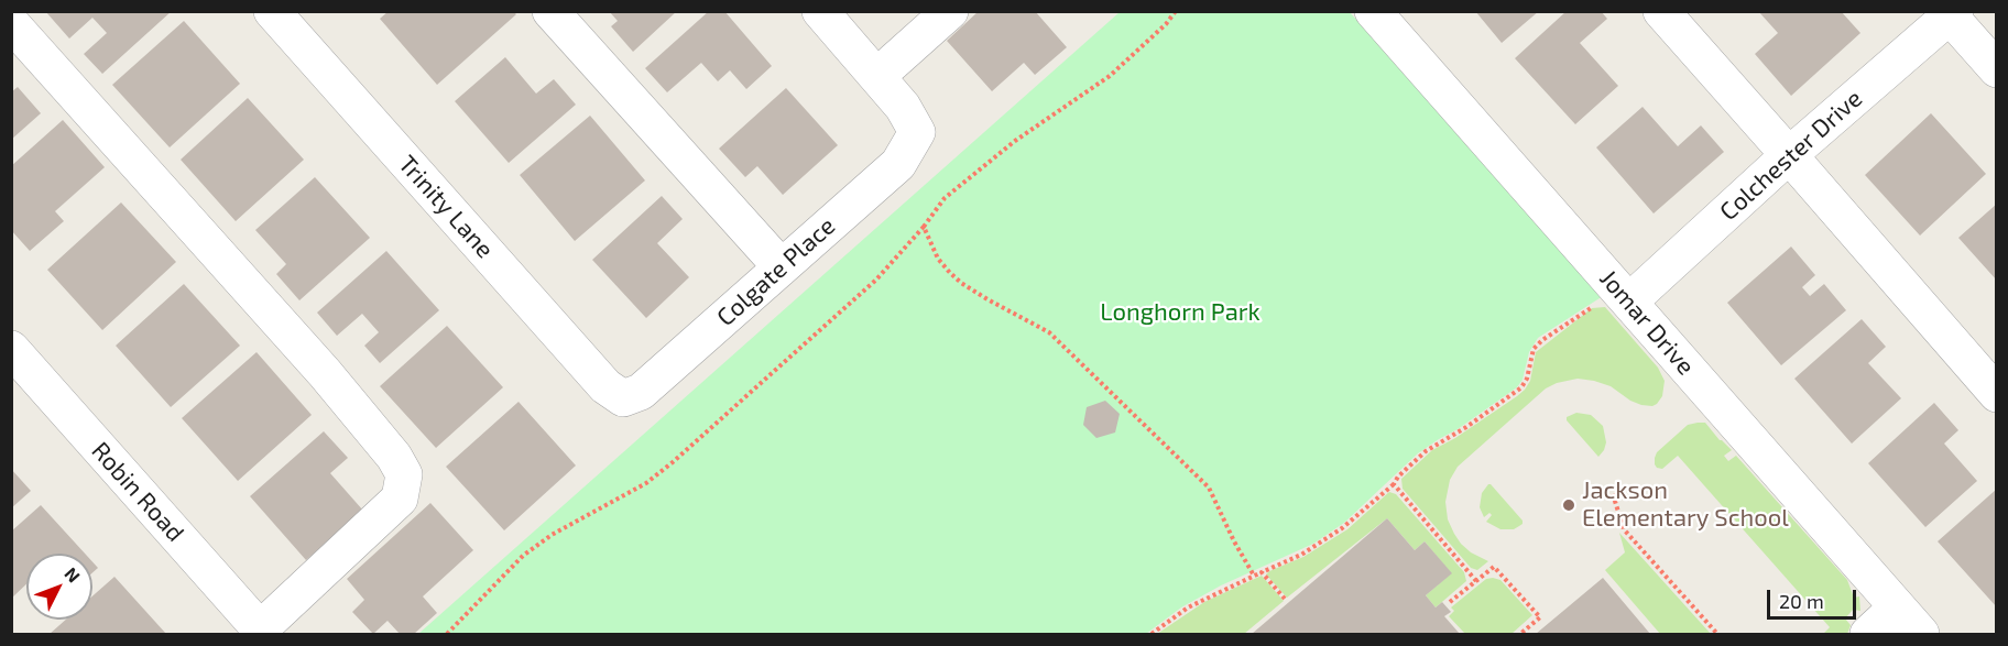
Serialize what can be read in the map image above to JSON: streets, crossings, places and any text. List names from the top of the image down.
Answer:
{
  "streets": {
    "street": [
      "Colchester Drive",
      "Trinity Lane",
      "Colgate Place",
      "Jomar Drive",
      "Robin Road"
    ]
  },
  "crossings": [
    ["Colchester Drive", "Jomar Drive"],
    ["Trinity Lane", "Colgate Place"]
  ],
  "parks": ["Longhorn Park"],
  "places": ["Jackson Elementary School"],
  "scale_bar": "20 m",
  "north": "top right"
}
